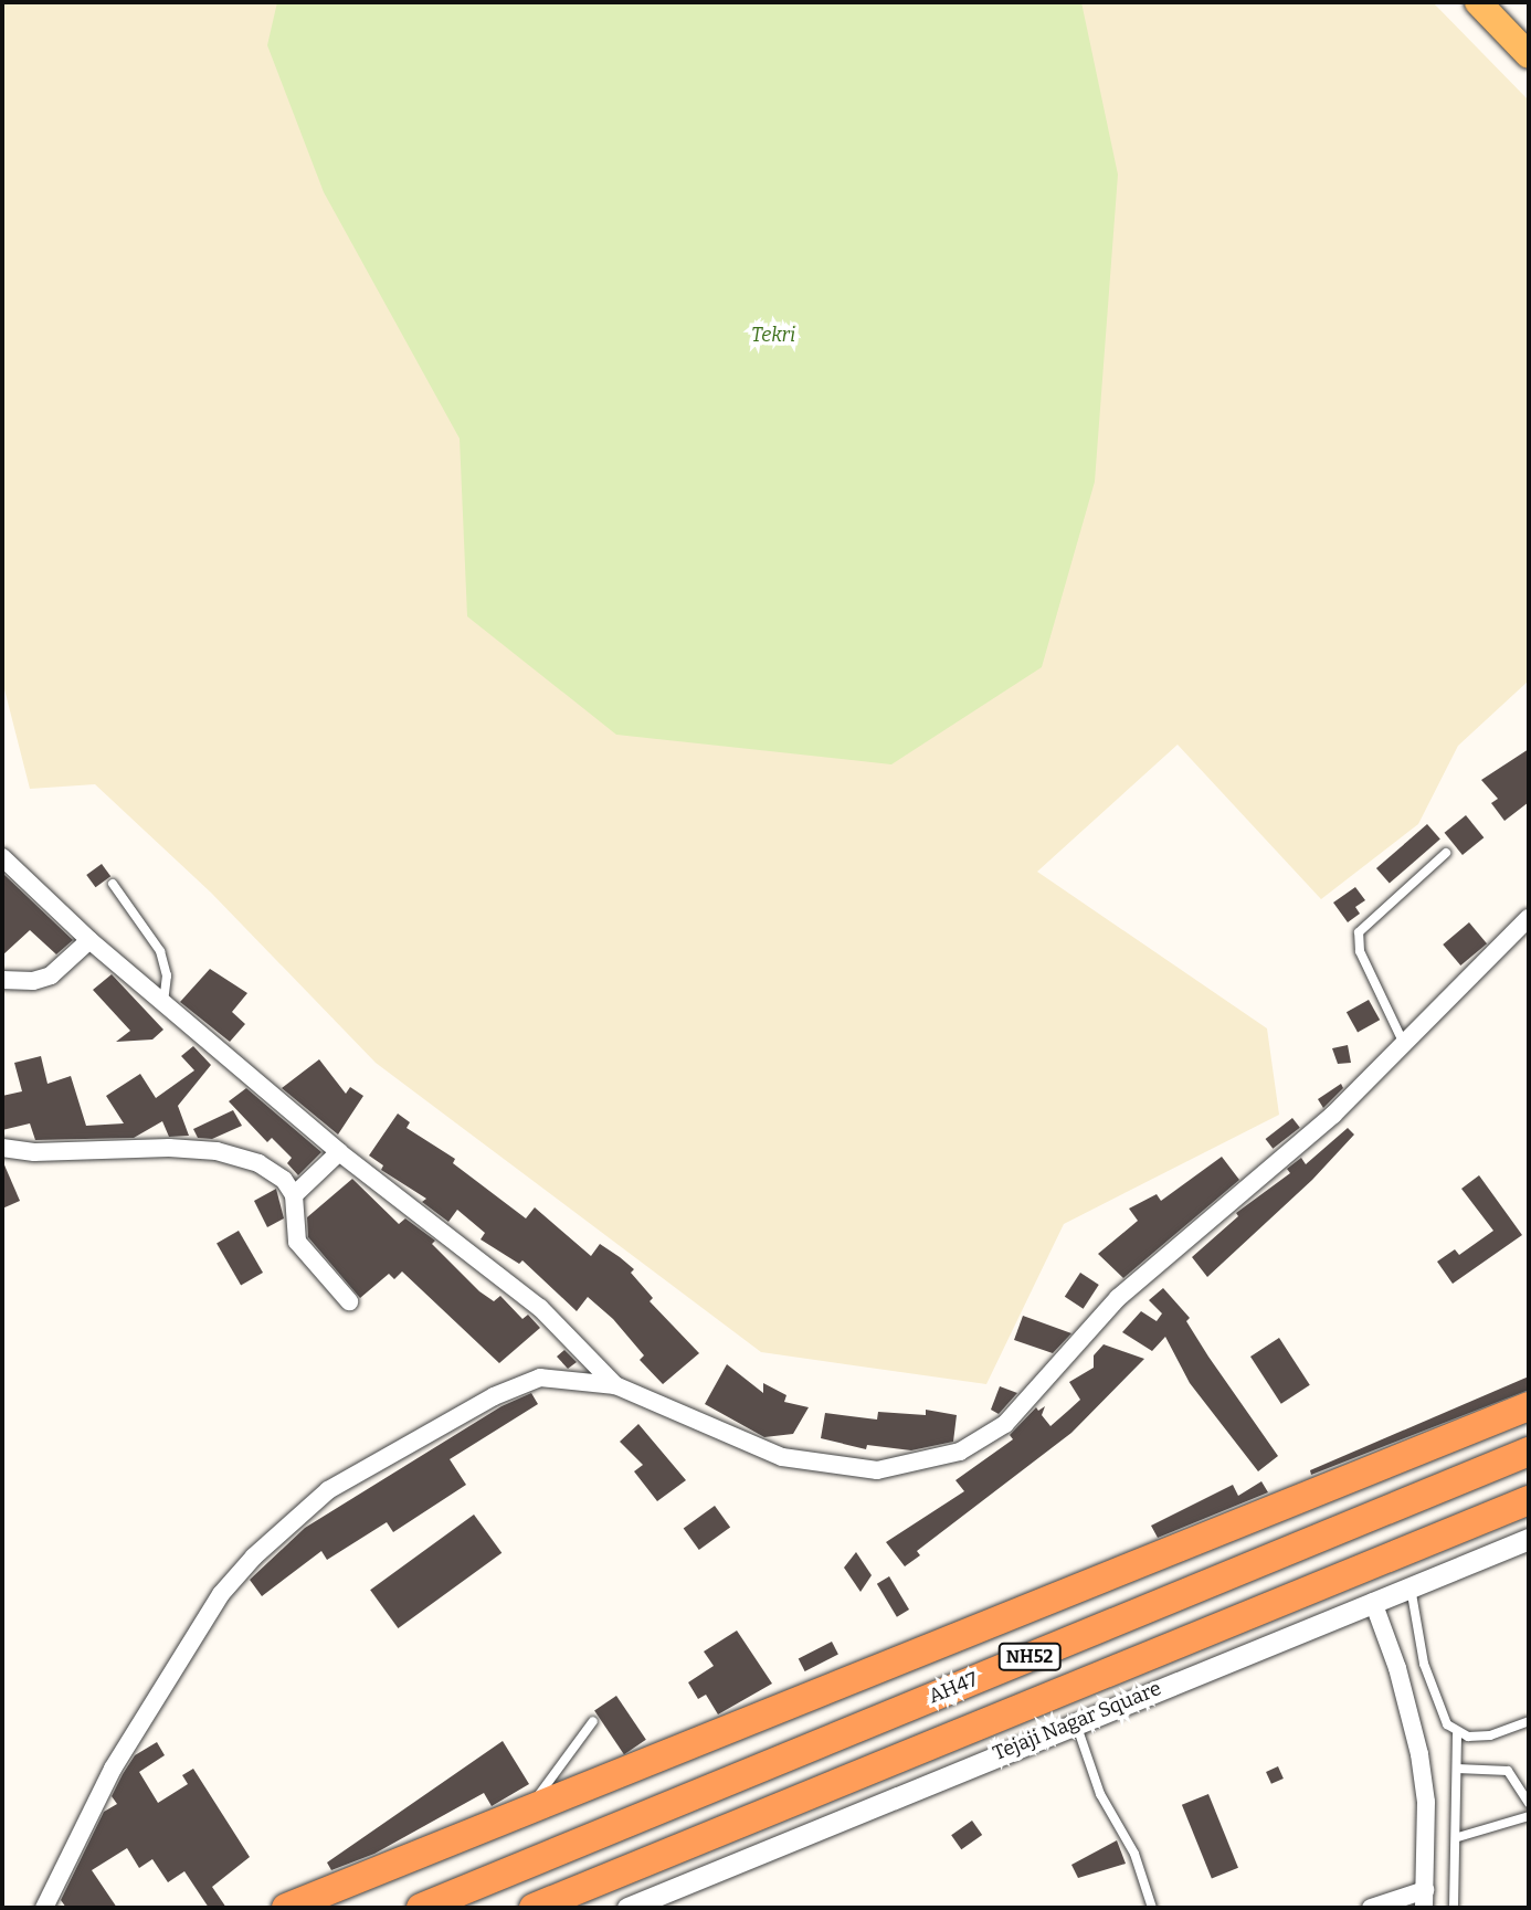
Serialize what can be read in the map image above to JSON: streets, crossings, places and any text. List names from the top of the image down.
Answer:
{
  "streets": {
    "highway": ["NH52", "AH47"],
    "street": ["Tejaji Nagar Square"]
  },
  "parks": ["Tekri"]
}
